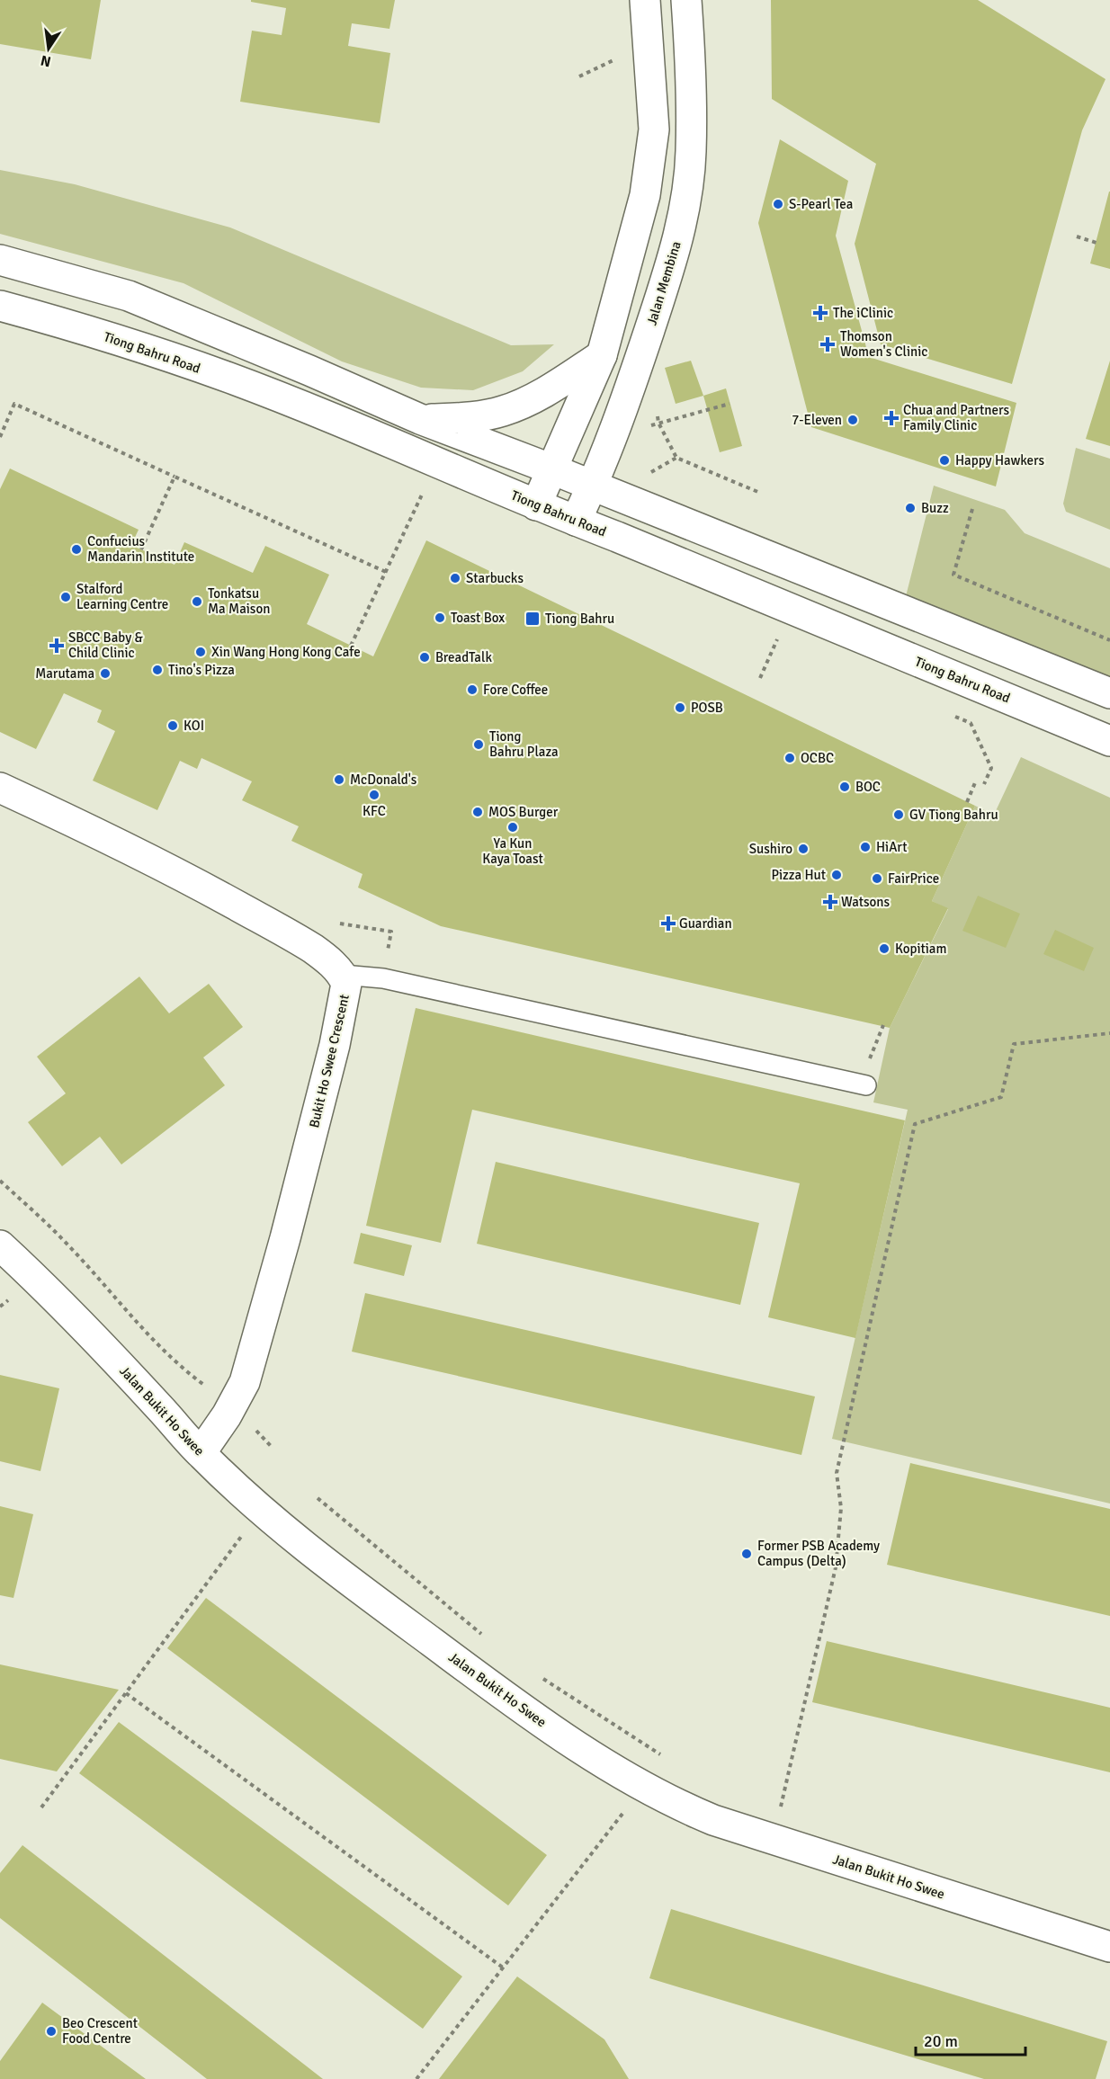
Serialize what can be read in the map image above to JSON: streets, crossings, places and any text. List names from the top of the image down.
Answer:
{
  "streets": {
    "street": [
      "Jalan Membina",
      "Tiong Bahru Road",
      "Bukit Ho Swee Crescent",
      "Jalan Bukit Ho Swee"
    ]
  },
  "crossings": [
    ["Jalan Membina", "Tiong Bahru Road"],
    ["Bukit Ho Swee Crescent", "Jalan Bukit Ho Swee"]
  ],
  "places": {
    "other": [
      "S-Pearl Tea",
      "7-Eleven",
      "Happy Hawkers",
      "Buzz",
      "Confucius Mandarin Institute",
      "Starbucks",
      "Stalford Learning Centre",
      "Tonkatsu Ma Maison",
      "Toast Box",
      "Xin Wang Hong Kong Cafe",
      "BreadTalk",
      "Tino's Pizza",
      "Marutama",
      "Fore Coffee",
      "POSB",
      "KOI",
      "Tiong Bahru Plaza",
      "OCBC",
      "McDonald's",
      "BOC",
      "KFC",
      "MOS Burger",
      "GV Tiong Bahru",
      "Ya Kun Kaya Toast",
      "HiArt",
      "Sushiro",
      "Pizza Hut",
      "FairPrice",
      "Kopitiam",
      "Former PSB Academy Campus (Delta)",
      "Beo Crescent Food Centre"
    ],
    "health": [
      "The iClinic",
      "Thomson Women's Clinic",
      "Chua and Partners Family Clinic",
      "SBCC Baby & Child Clinic",
      "Watsons",
      "Guardian"
    ],
    "transit": ["Tiong Bahru"]
  },
  "scale_bar": "20 m",
  "north": "bottom"
}
